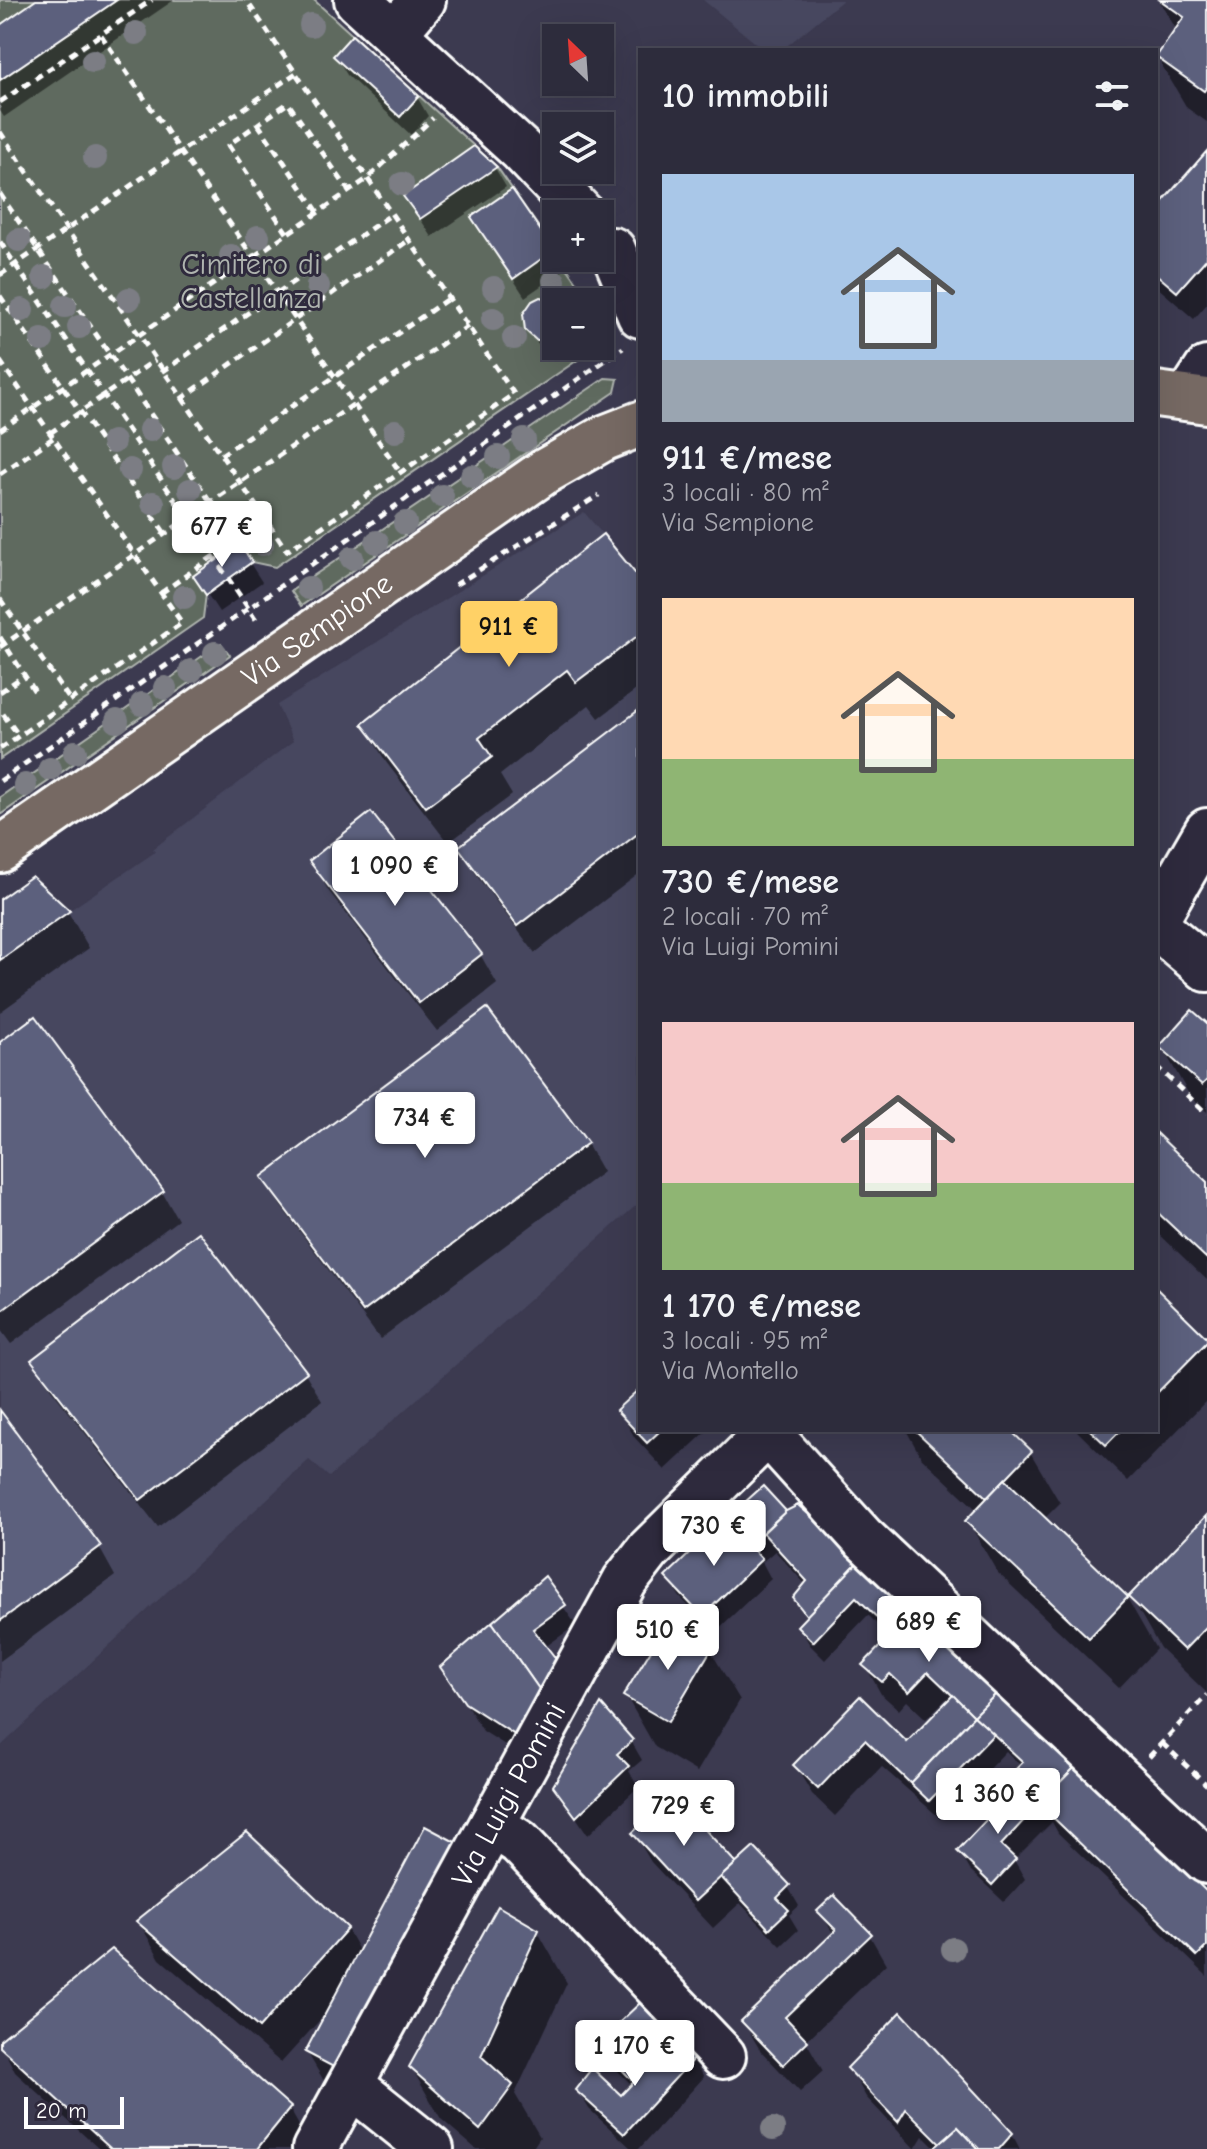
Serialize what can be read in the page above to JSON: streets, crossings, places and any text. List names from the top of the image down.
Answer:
{
  "streets": {
    "main road": ["Via Sempione"],
    "street": ["Via Luigi Pomini"]
  },
  "parks": ["Cimitero di Castellanza"],
  "scale_bar": "20 m",
  "north": "top left",
  "page": {
    "map_buttons": ["+", "−"],
    "heading": "10 immobili",
    "list": [
      {
        "name": "911 €/mese",
        "note": "3 locali · 80 m² · Via Sempione"
      },
      {
        "name": "730 €/mese",
        "note": "2 locali · 70 m² · Via Luigi Pomini"
      },
      {
        "name": "1 170 €/mese",
        "note": "3 locali · 95 m² · Via Montello"
      }
    ],
    "price": [
      "677 €",
      "911 €",
      "1 090 €",
      "734 €",
      "730 €",
      "689 €",
      "510 €",
      "1 360 €",
      "729 €",
      "1 170 €"
    ],
    "scale": "20 m"
  }
}
